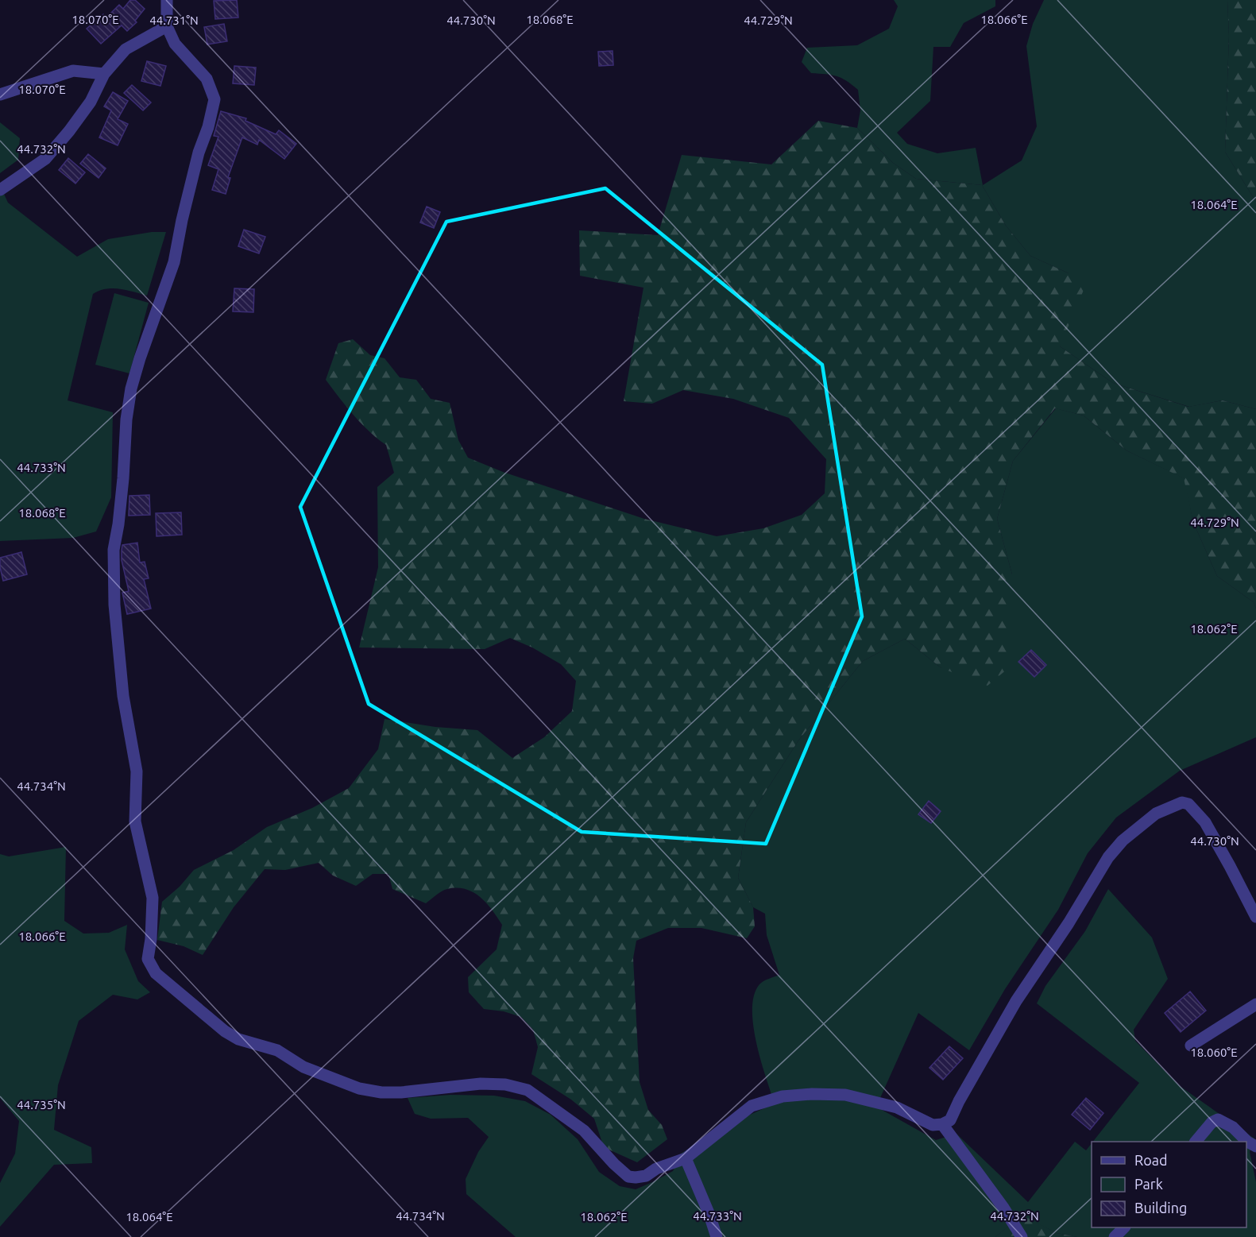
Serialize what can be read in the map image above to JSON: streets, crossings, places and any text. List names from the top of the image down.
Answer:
{
  "legend": ["Road", "Park", "Building"],
  "coordinates": [
    "18.070°E",
    "18.068°E",
    "18.066°E",
    "44.731°N",
    "44.730°N",
    "44.729°N",
    "44.732°N",
    "18.064°E",
    "44.733°N",
    "18.062°E",
    "44.734°N",
    "18.060°E",
    "44.735°N"
  ]
}
